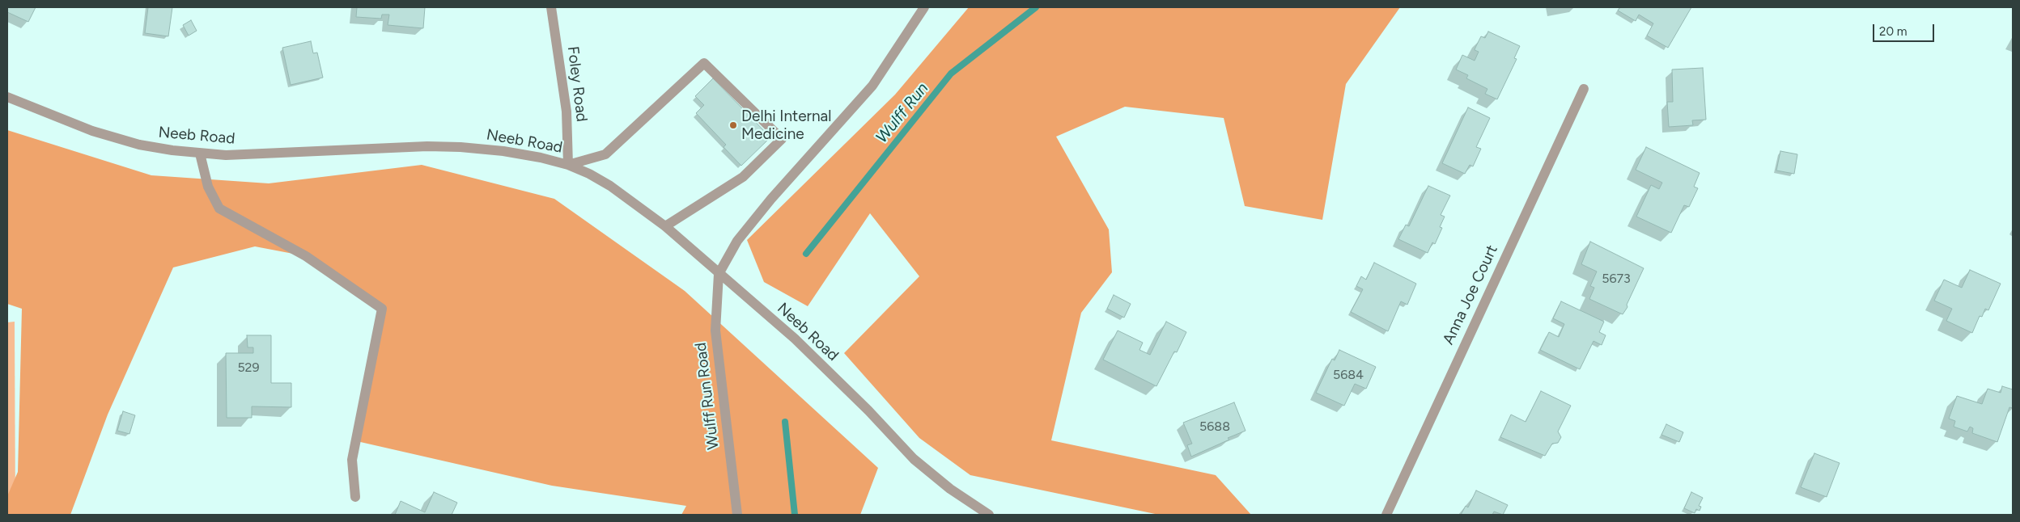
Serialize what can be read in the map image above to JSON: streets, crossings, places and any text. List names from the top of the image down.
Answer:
{
  "streets": {
    "street": [
      "Foley Road",
      "Neeb Road",
      "Anna Joe Court",
      "Wulff Run Road"
    ]
  },
  "crossings": [
    ["Foley Road", "Neeb Road"],
    ["Neeb Road", "Wulff Run Road"]
  ],
  "water": ["Wulff Run"],
  "places": ["Delhi Internal Medicine"],
  "house_numbers": [
    "5673",
    "529",
    "5684",
    "5688"
  ],
  "scale_bar": "20 m"
}
